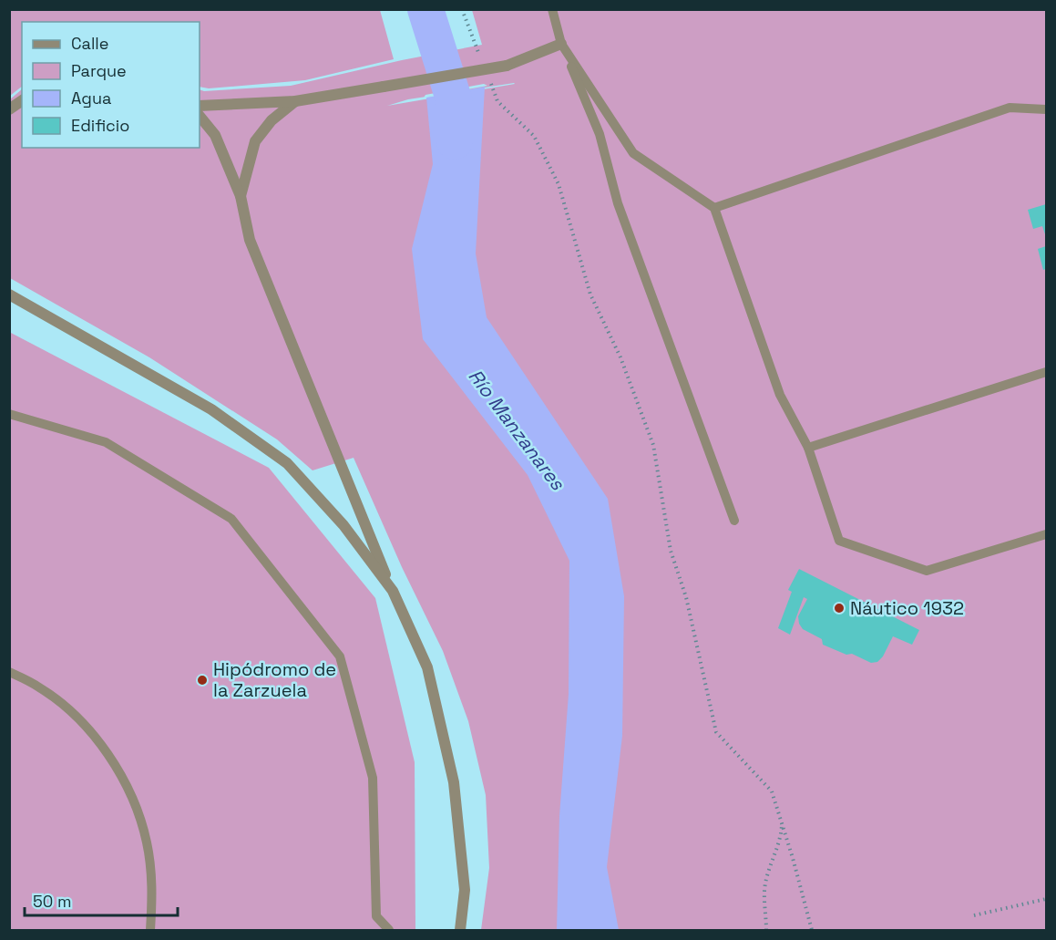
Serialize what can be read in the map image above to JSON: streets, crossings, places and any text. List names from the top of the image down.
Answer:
{
  "water": ["Río Manzanares"],
  "places": ["Náutico 1932", "Hipódromo de la Zarzuela"],
  "legend": [
    "Calle",
    "Parque",
    "Agua",
    "Edificio"
  ],
  "scale_bar": "50 m"
}
